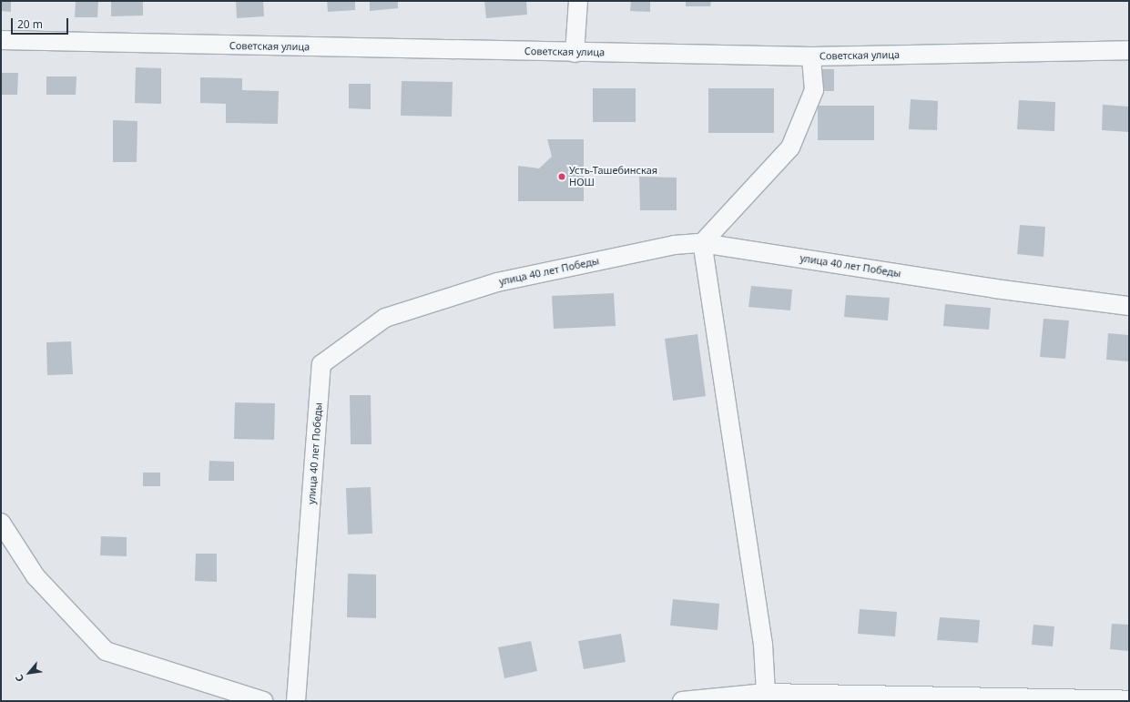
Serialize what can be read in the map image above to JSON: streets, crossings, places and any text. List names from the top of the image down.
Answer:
{
  "streets": {
    "street": ["Советская улица", "улица 40 лет Победы"]
  },
  "places": ["Усть-Ташебинская НОШ"],
  "scale_bar": "20 m",
  "north": "bottom left"
}
